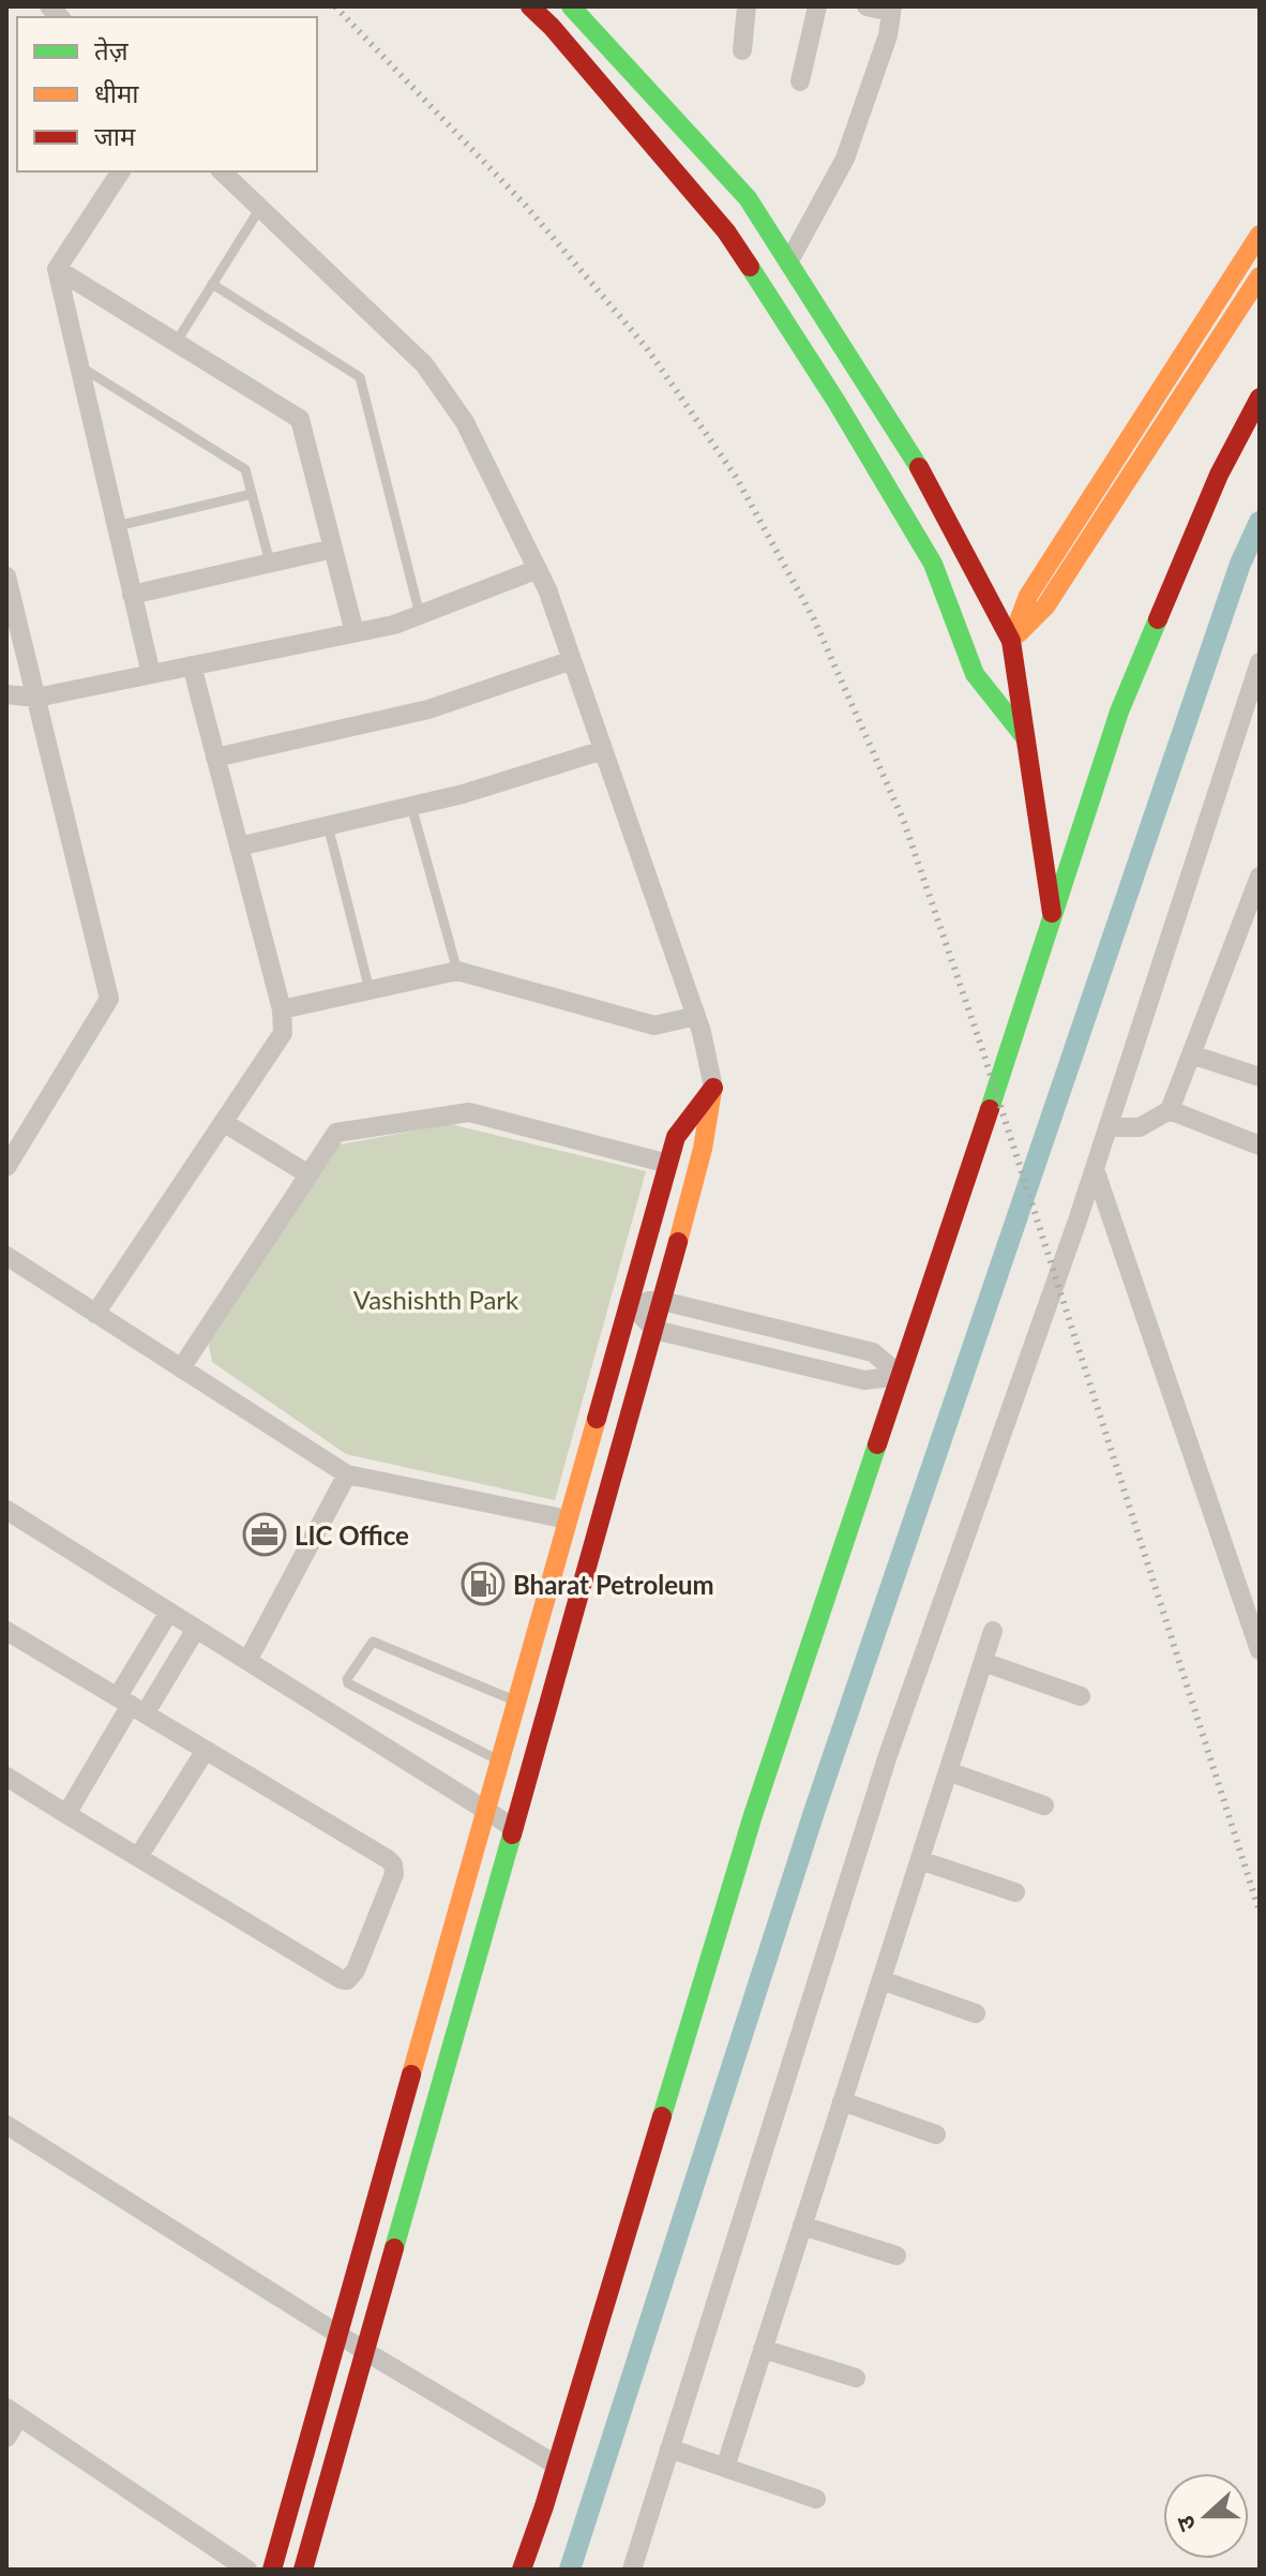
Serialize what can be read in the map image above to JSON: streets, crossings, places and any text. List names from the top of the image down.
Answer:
{
  "parks": ["Vashishth Park"],
  "places": {
    "office": ["LIC Office"],
    "fuel station": ["Bharat Petroleum"]
  },
  "legend": ["तेज़", "धीमा", "जाम"],
  "north": "left"
}
